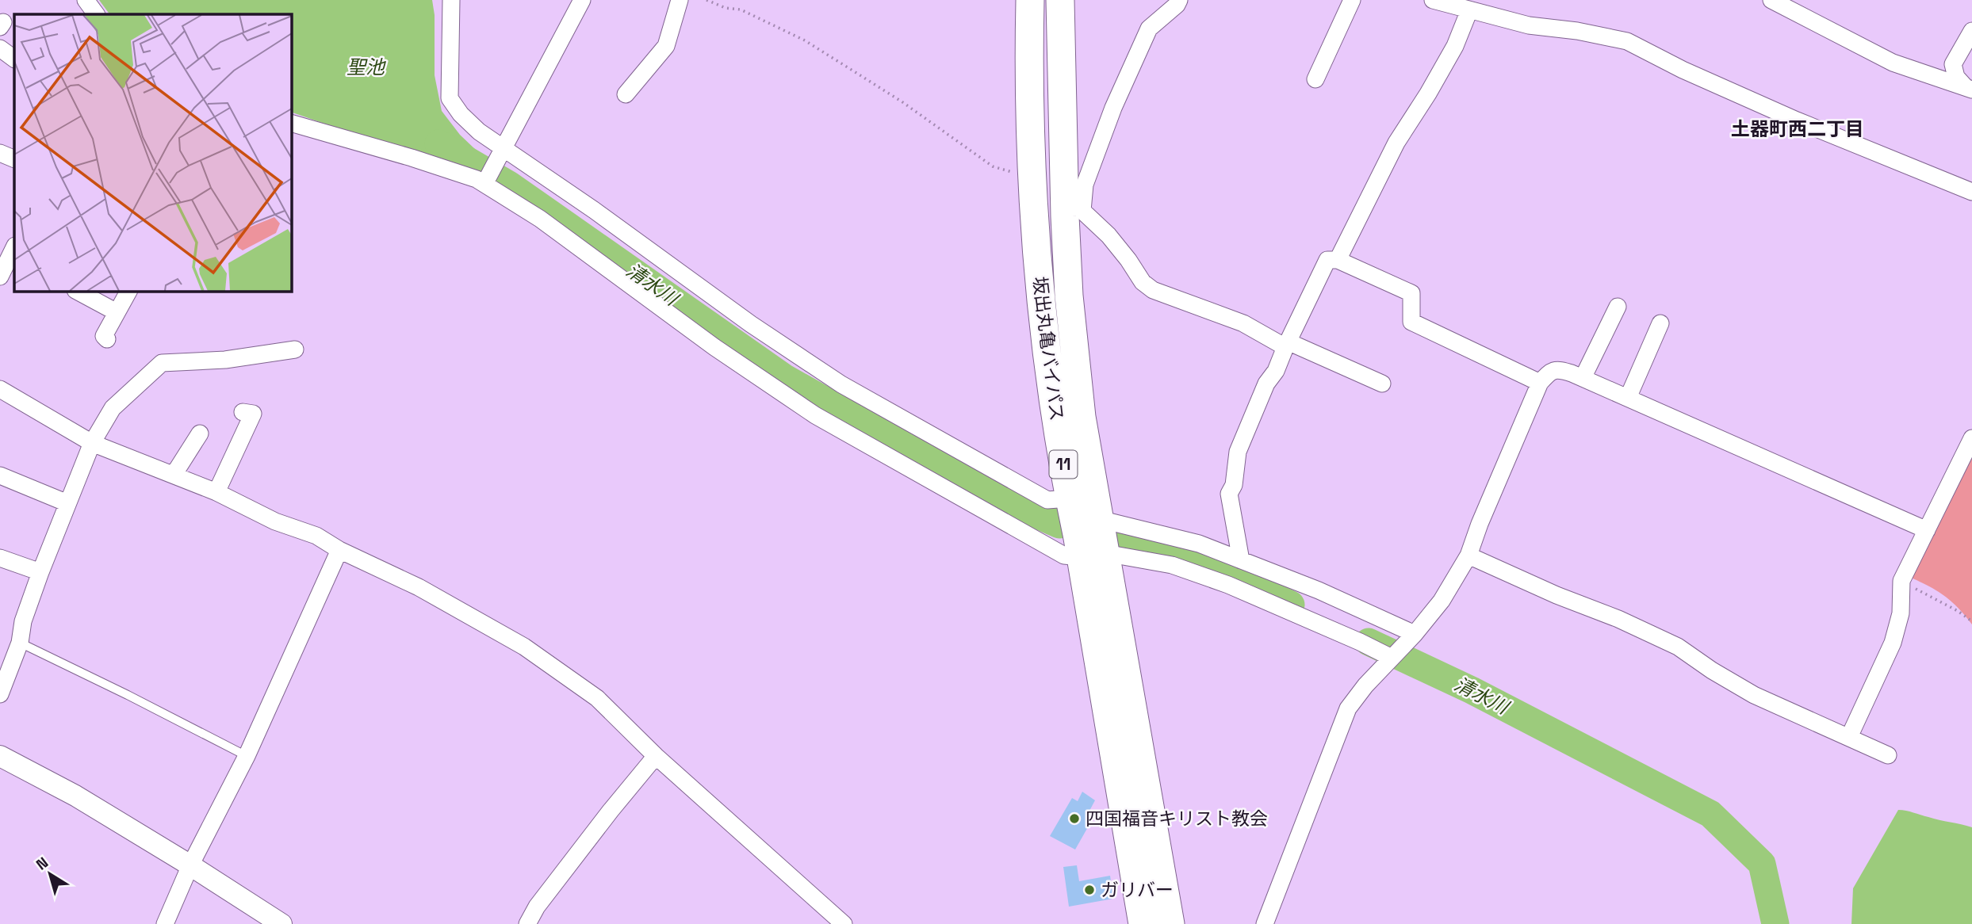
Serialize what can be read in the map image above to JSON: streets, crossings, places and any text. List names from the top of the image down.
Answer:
{
  "streets": {
    "highway": ["坂出丸亀バイパス", "11"]
  },
  "districts": ["土器町西二丁目"],
  "water": ["聖池", "清水川"],
  "places": ["四国福音キリスト教会", "ガリバー"],
  "north": "top left"
}
